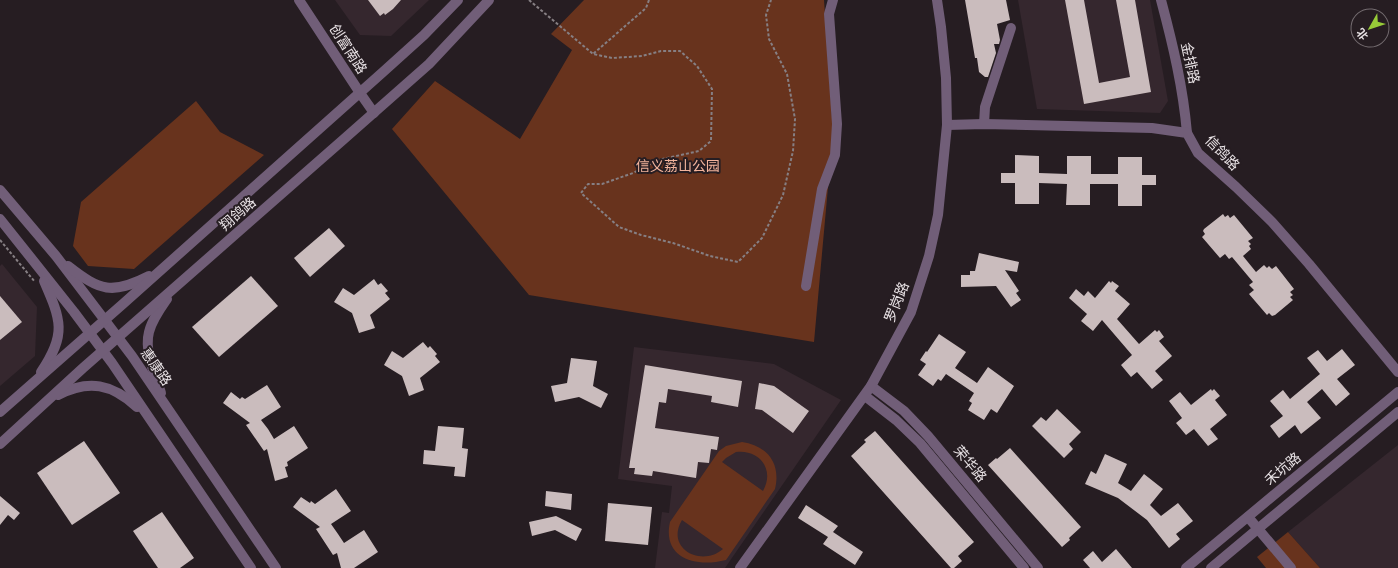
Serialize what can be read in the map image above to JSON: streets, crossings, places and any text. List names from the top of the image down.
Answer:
{
  "streets": {
    "street": [
      "创富南路",
      "金排路",
      "信鸽路",
      "翔鸽路",
      "罗岗路",
      "惠康路",
      "荣华路",
      "禾坑路"
    ]
  },
  "crossings": [
    ["创富南路", "翔鸽路"],
    ["金排路", "信鸽路"],
    ["信鸽路", "罗岗路"],
    ["翔鸽路", "惠康路"],
    ["罗岗路", "荣华路"]
  ],
  "parks": ["信义荔山公园"],
  "north": "bottom left"
}
